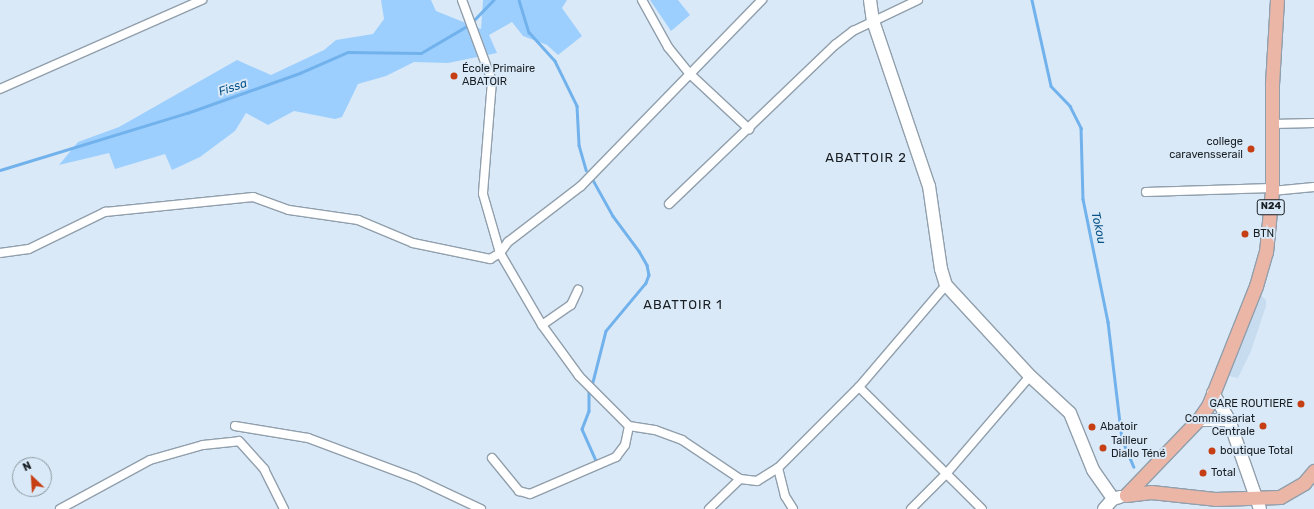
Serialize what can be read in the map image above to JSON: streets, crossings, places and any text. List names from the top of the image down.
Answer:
{
  "streets": {
    "main road": ["N24"]
  },
  "districts": ["ABATTOIR 2", "ABATTOIR 1"],
  "water": ["Fissa", "Tokou"],
  "places": [
    "École Primaire ABATOIR",
    "college caravensserail",
    "BTN",
    "GARE ROUTIERE",
    "Commissariat Centrale",
    "Abatoir",
    "Tailleur Diallo Téné",
    "boutique Total",
    "Total"
  ],
  "north": "top left"
}
